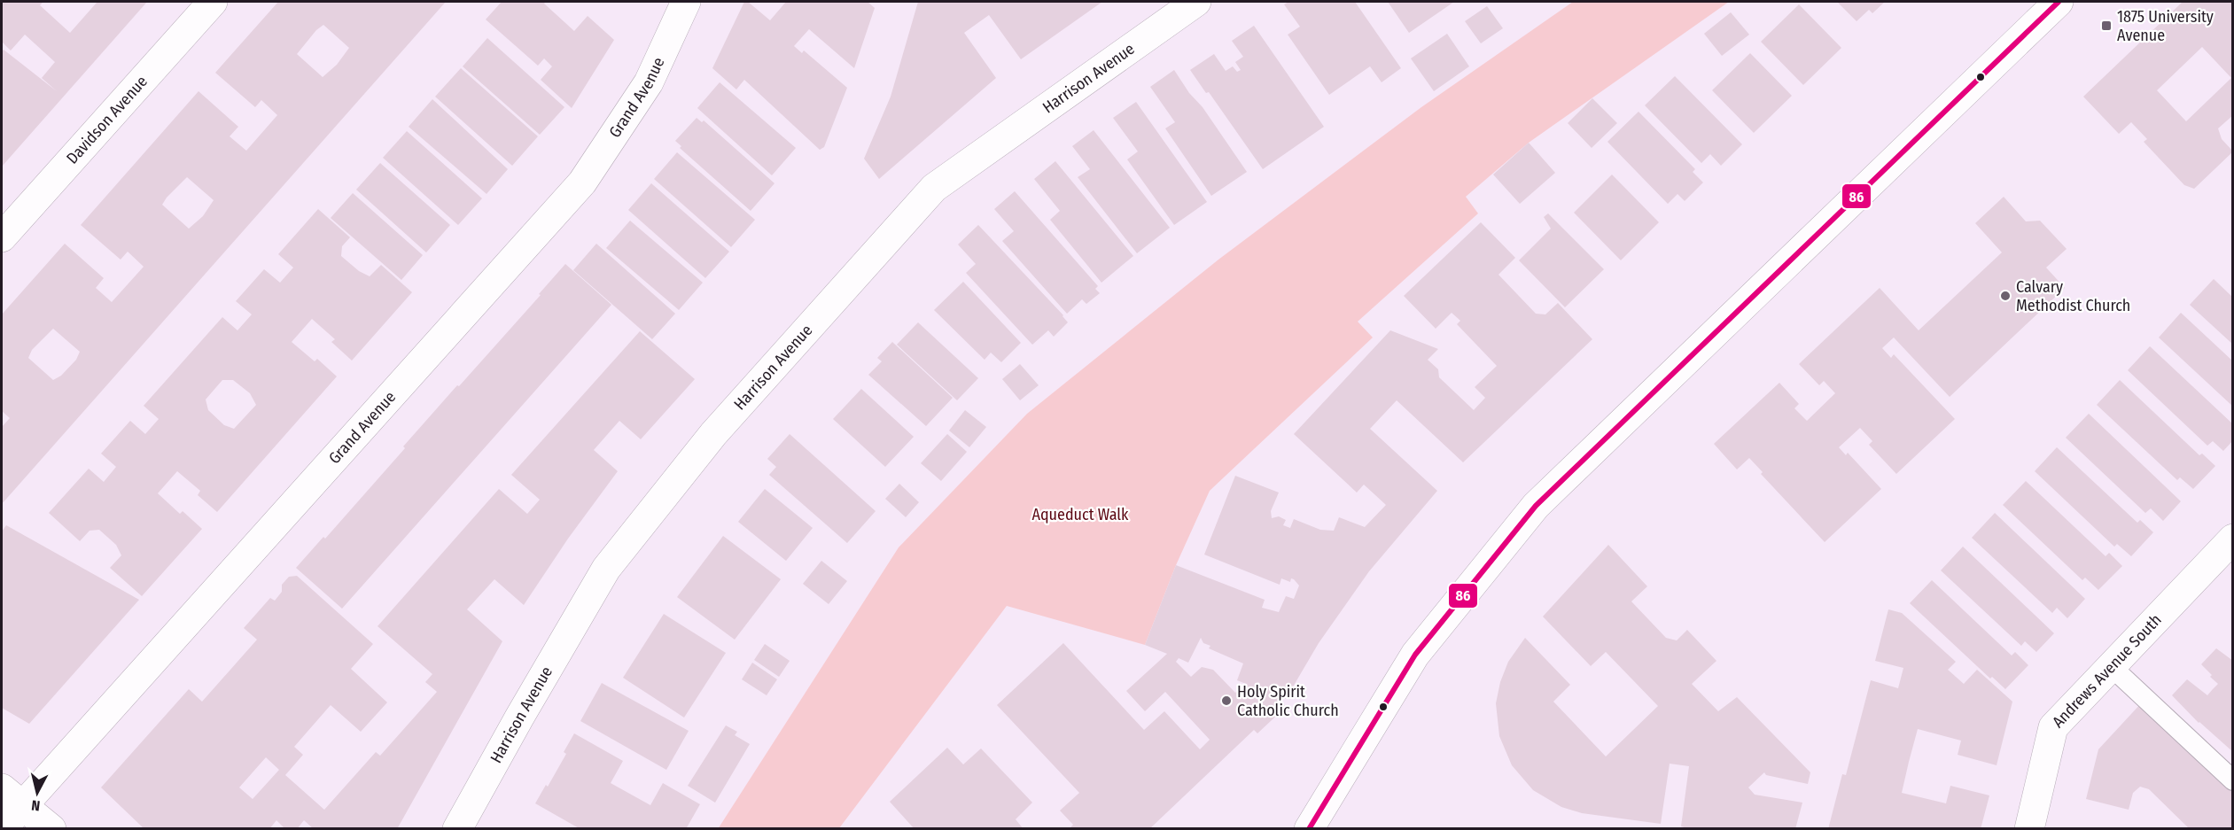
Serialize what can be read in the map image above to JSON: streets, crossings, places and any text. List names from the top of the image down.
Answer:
{
  "streets": {
    "street": [
      "Harrison Avenue",
      "Grand Avenue",
      "Davidson Avenue",
      "Andrews Avenue South"
    ]
  },
  "parks": ["Aqueduct Walk"],
  "places": {
    "transit": ["1875 University Avenue"],
    "other": ["Calvary Methodist Church", "Holy Spirit Catholic Church"]
  },
  "lines": ["transit line 86"],
  "north": "bottom"
}
